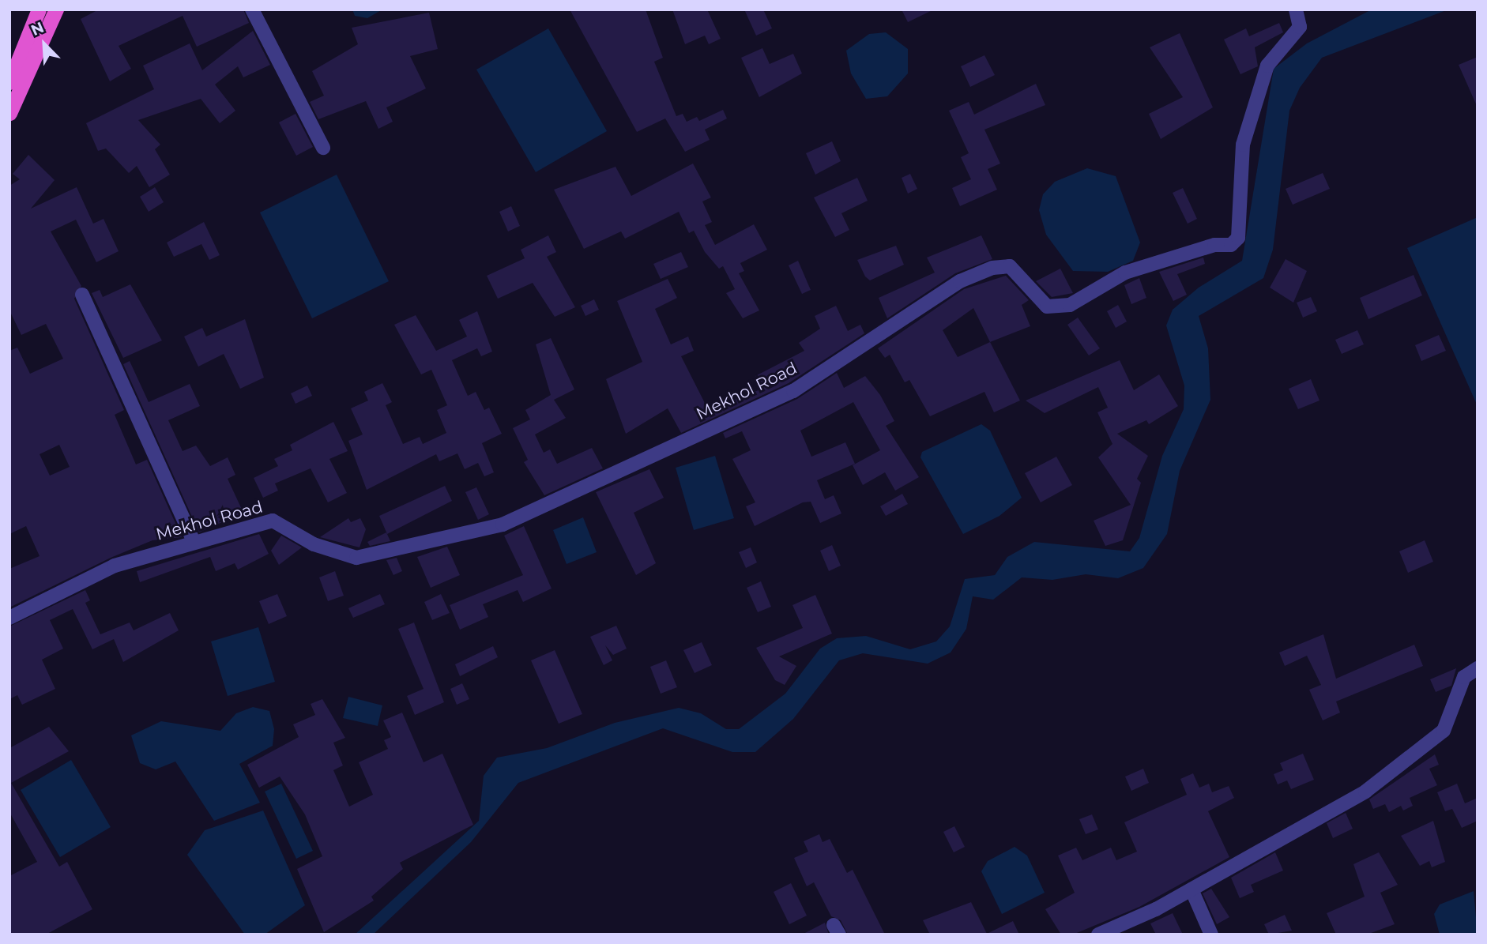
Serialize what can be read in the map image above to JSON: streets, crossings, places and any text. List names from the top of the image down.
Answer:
{
  "streets": {
    "street": ["Mekhol Road"]
  },
  "north": "top left"
}
